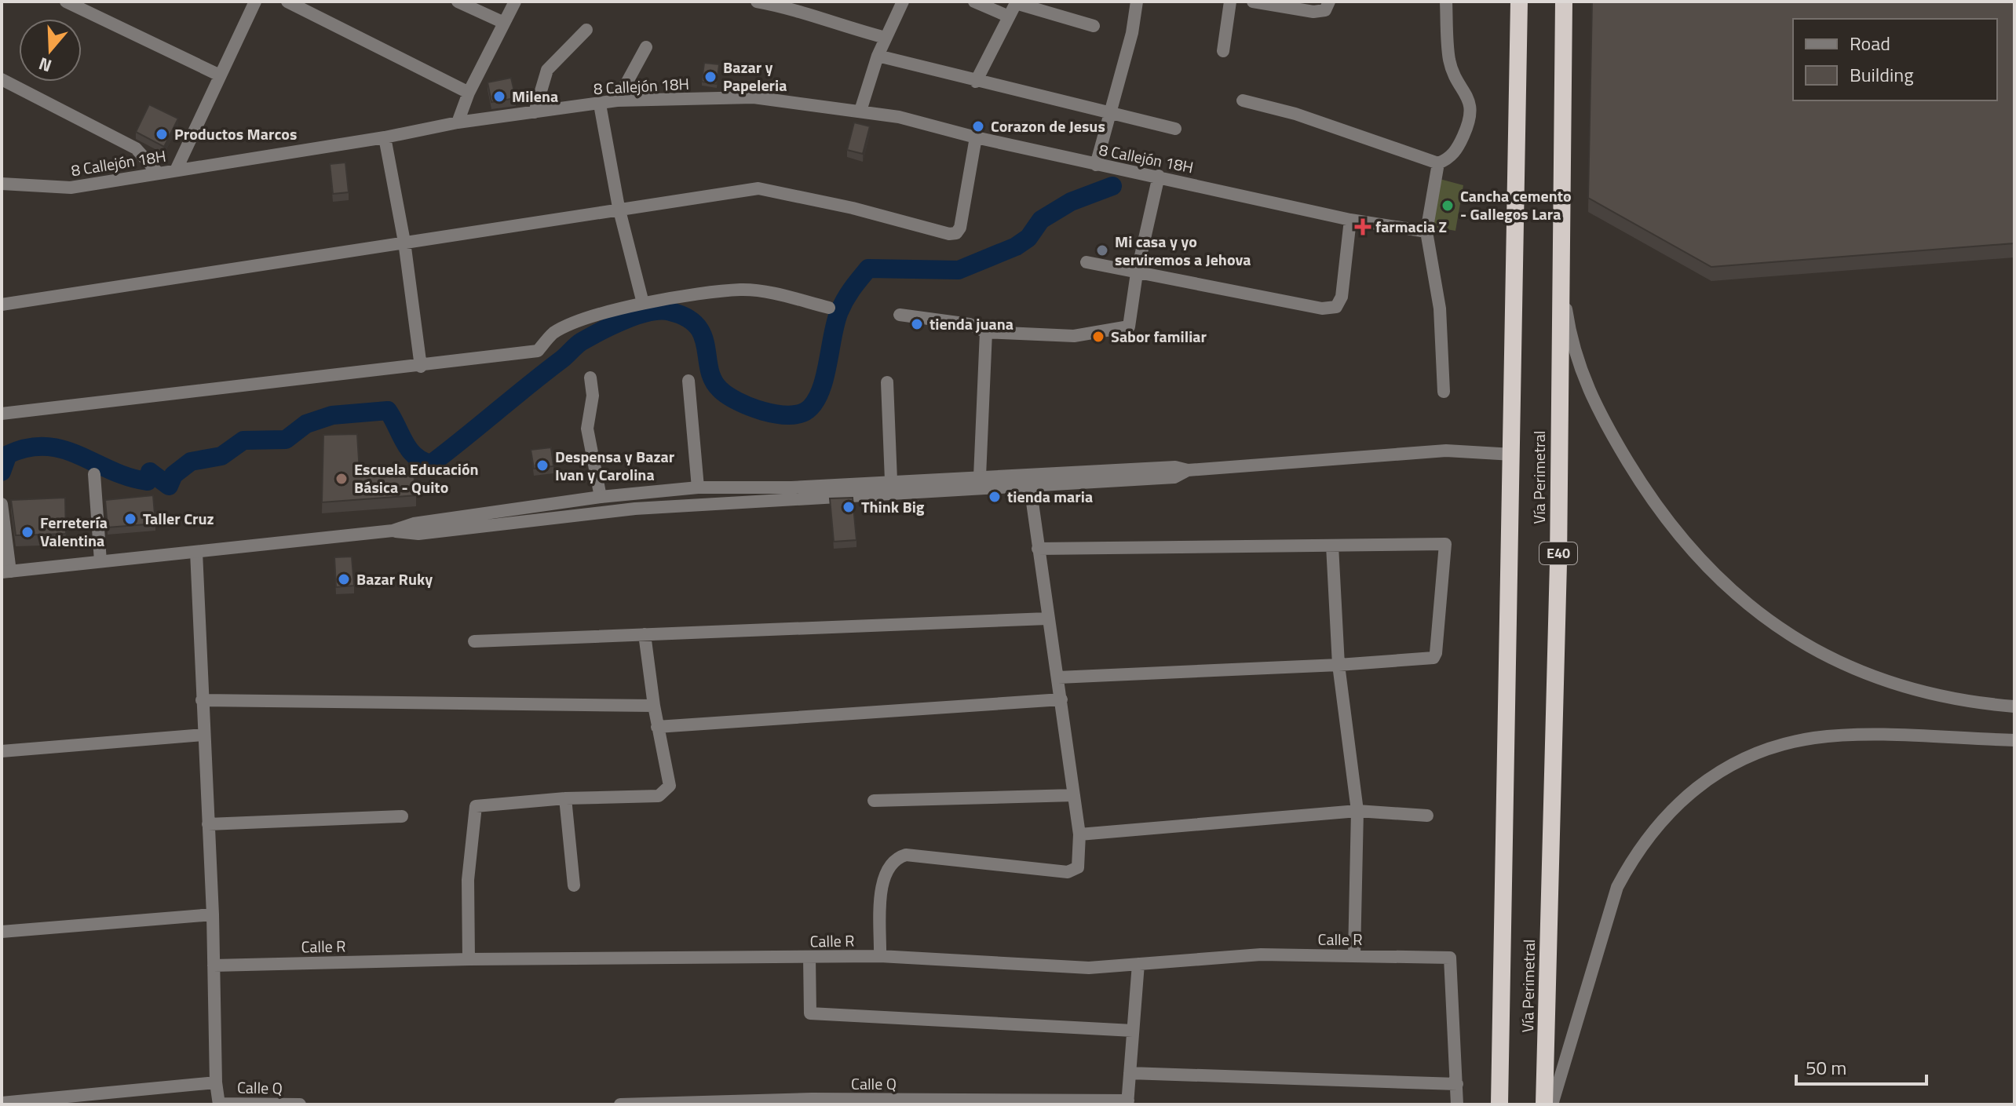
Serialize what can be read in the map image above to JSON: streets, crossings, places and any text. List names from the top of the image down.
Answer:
{
  "streets": {
    "highway": ["Vía Perimetral", "E40"],
    "street": ["8 Callejón 18H", "Calle R", "Calle Q"]
  },
  "places": {
    "other": [
      "Bazar y Papeleria",
      "Milena",
      "Corazon de Jesus",
      "Productos Marcos",
      "Cancha cemento - Gallegos Lara",
      "Mi casa y yo serviremos a Jehova",
      "tienda juana",
      "Sabor familiar",
      "Despensa y Bazar Ivan y Carolina",
      "Escuela Educación Básica - Quito",
      "tienda maria",
      "Think Big",
      "Taller Cruz",
      "Ferretería Valentina",
      "Bazar Ruky"
    ],
    "health": ["farmacia Z"]
  },
  "legend": ["Road", "Building"],
  "scale_bar": "50 m",
  "north": "bottom"
}
